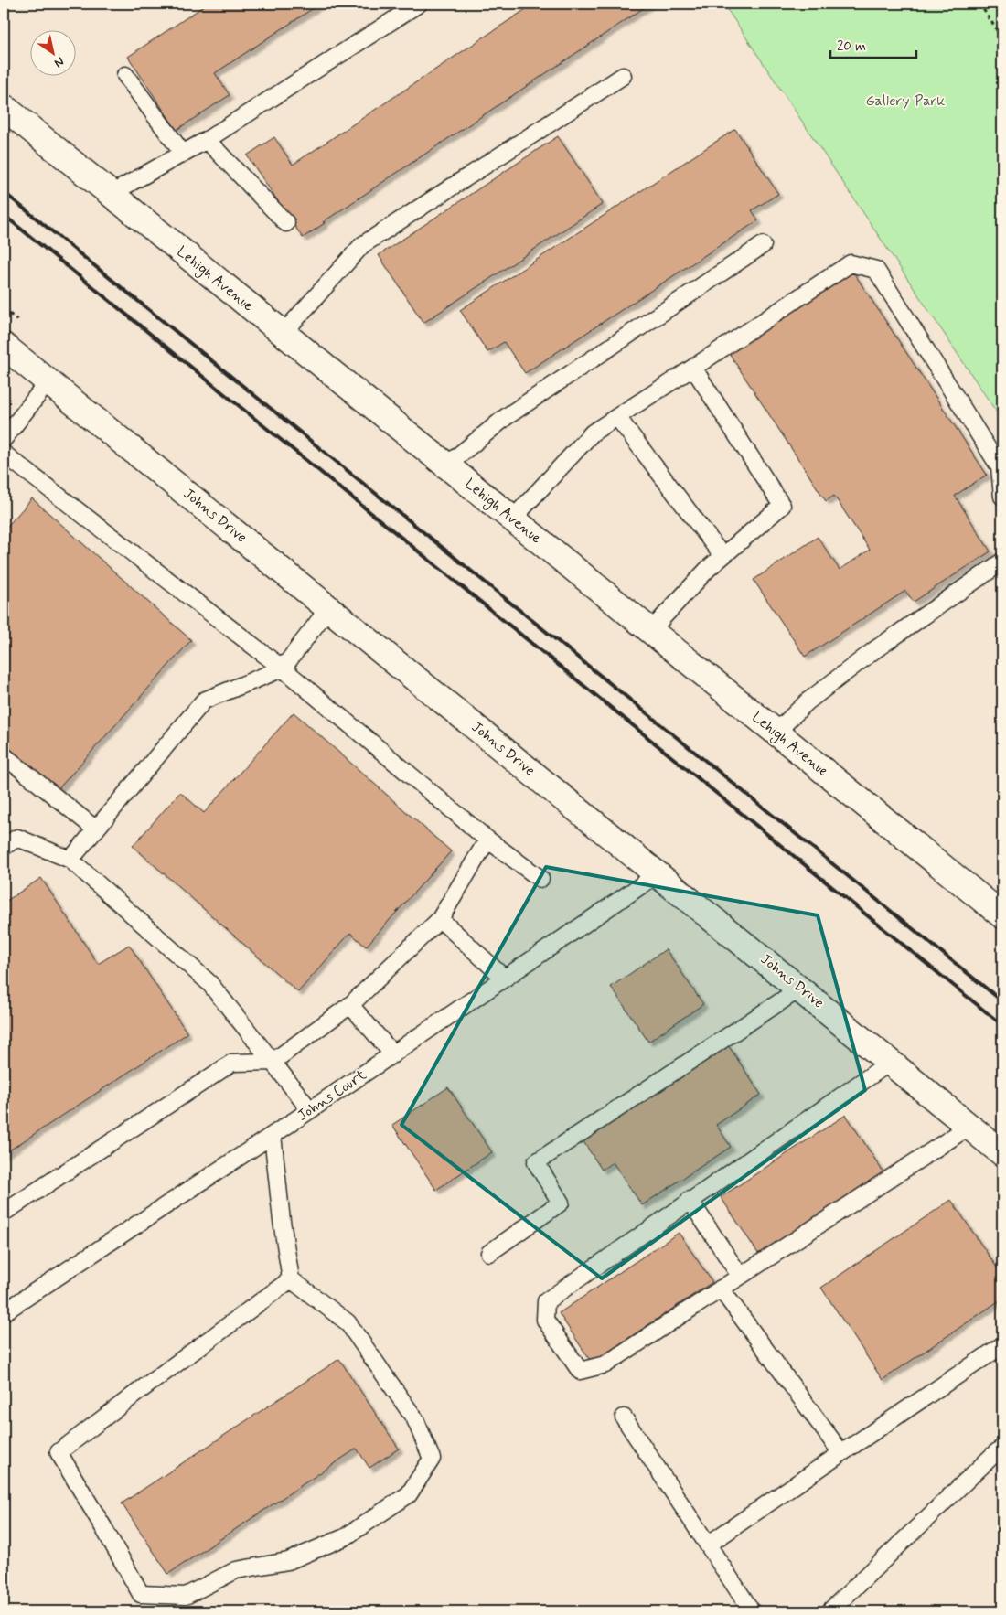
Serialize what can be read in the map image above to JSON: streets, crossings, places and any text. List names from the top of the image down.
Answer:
{
  "streets": {
    "street": ["Lehigh Avenue", "Johns Drive"],
    "lane": ["Johns Court"]
  },
  "crossings": [
    ["Johns Drive", "Johns Court"]
  ],
  "parks": ["Gallery Park"],
  "scale_bar": "20 m",
  "north": "bottom right"
}
